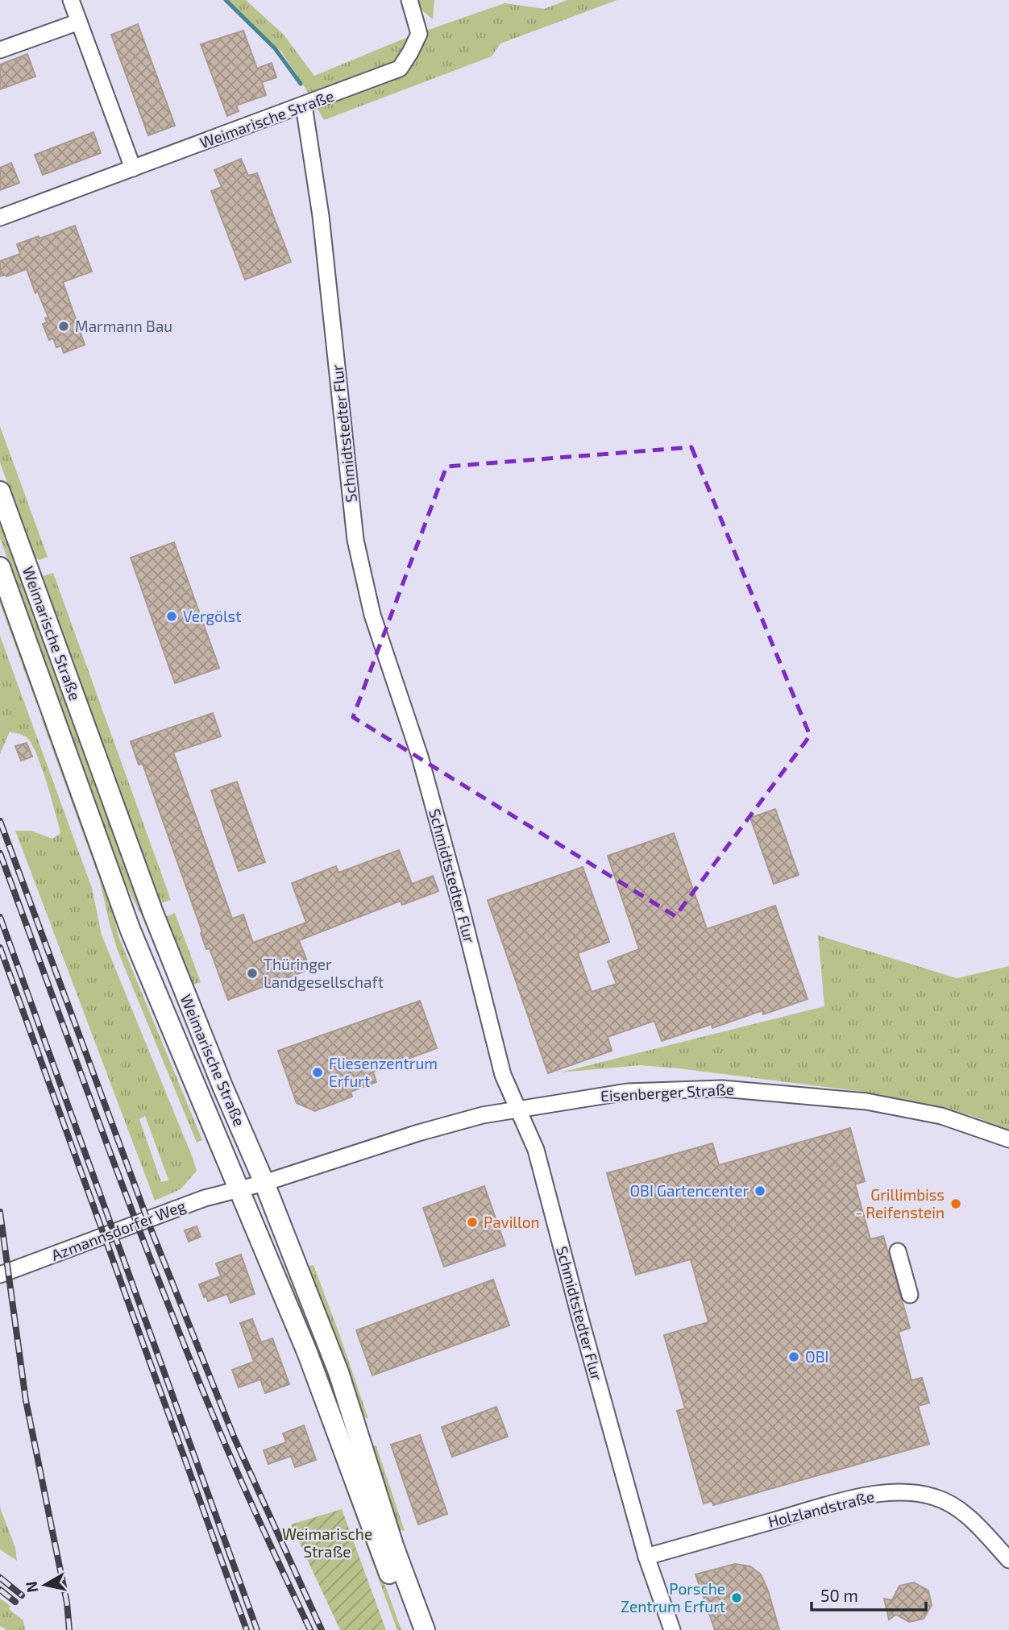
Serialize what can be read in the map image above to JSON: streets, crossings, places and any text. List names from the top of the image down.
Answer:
{
  "streets": {
    "main road": ["Weimarische Straße"],
    "street": [
      "Schmidtstedter Flur",
      "Eisenberger Straße",
      "Azmannsdorfer Weg",
      "Holzlandstraße"
    ]
  },
  "crossings": [
    ["Weimarische Straße", "Schmidtstedter Flur"],
    ["Weimarische Straße", "Eisenberger Straße"],
    ["Weimarische Straße", "Azmannsdorfer Weg"],
    ["Schmidtstedter Flur", "Eisenberger Straße"],
    ["Schmidtstedter Flur", "Holzlandstraße"],
    ["Eisenberger Straße", "Azmannsdorfer Weg"]
  ],
  "parks": ["Weimarische Straße"],
  "places": [
    "Marmann Bau",
    "Vergölst",
    "Thüringer Landgesellschaft",
    "Fliesenzentrum Erfurt",
    "OBI Gartencenter",
    "Grillimbiss - Reifenstein",
    "Pavillon",
    "OBI",
    "Porsche Zentrum Erfurt"
  ],
  "scale_bar": "50 m",
  "north": "left"
}
